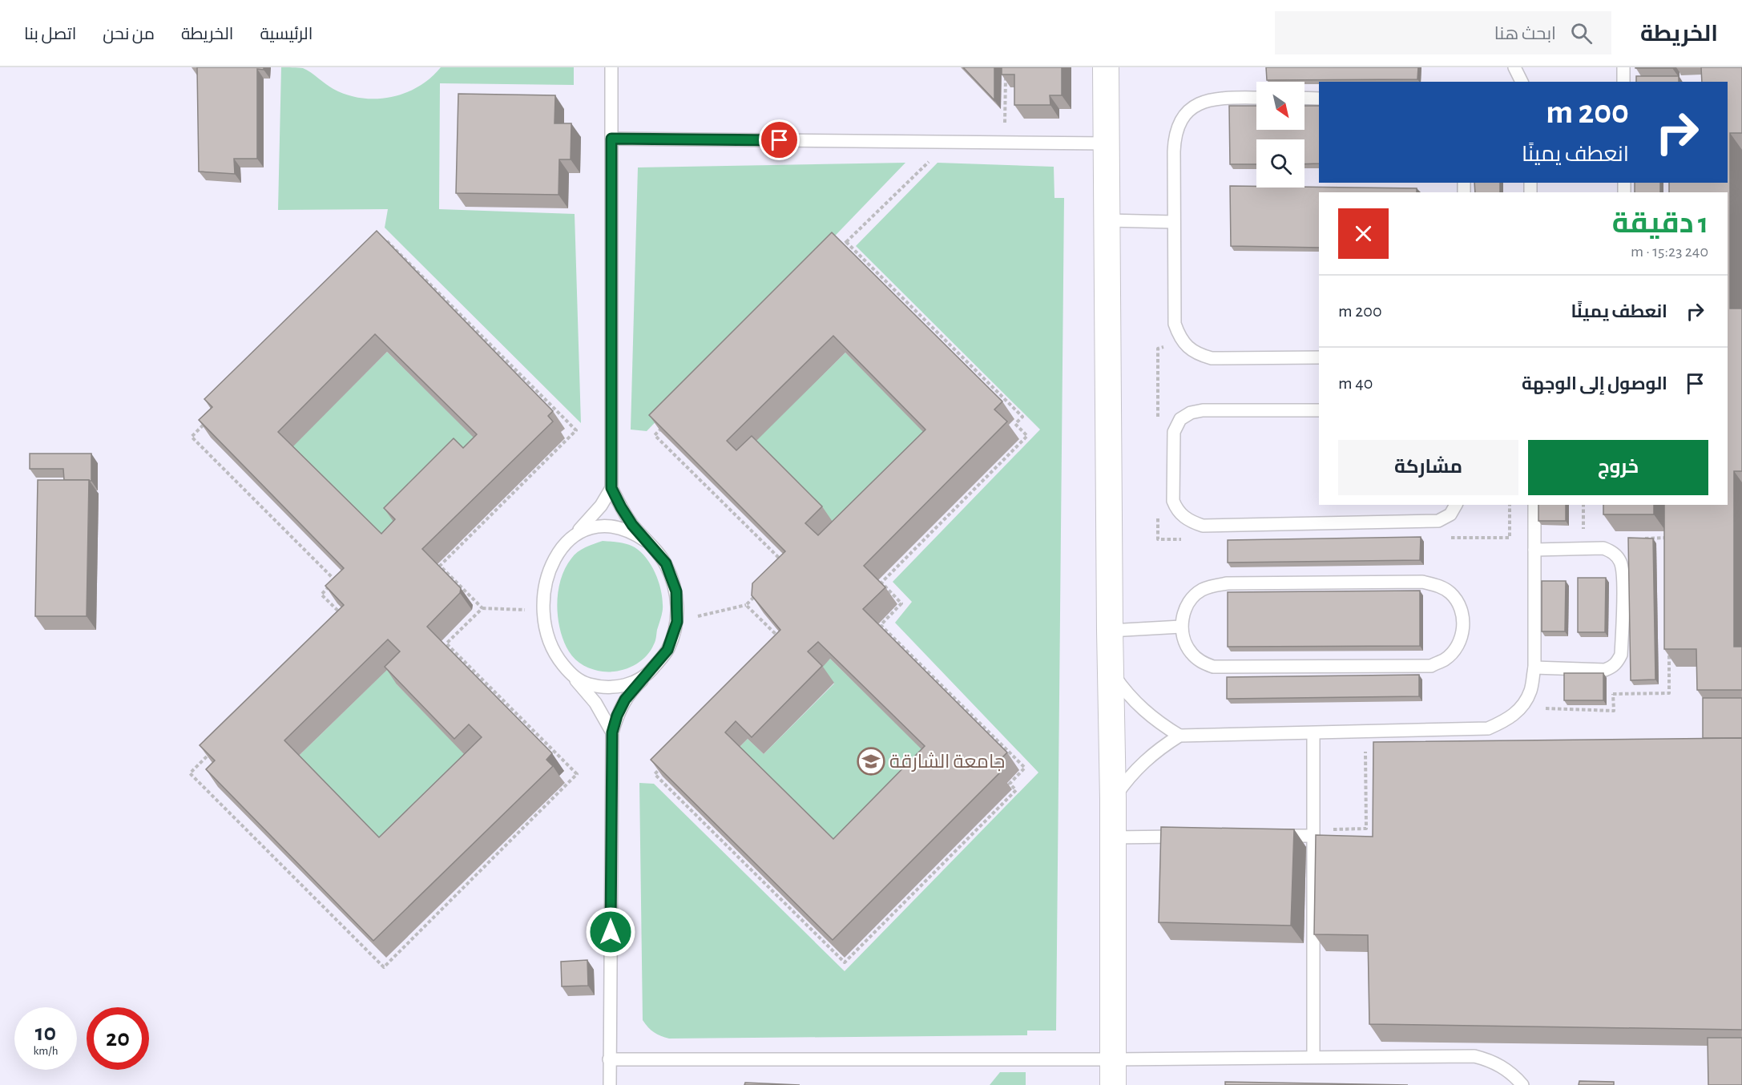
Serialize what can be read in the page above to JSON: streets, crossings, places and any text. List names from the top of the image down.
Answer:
{
  "places": {
    "school or university": ["جامعة الشارقة"]
  },
  "north": "bottom right",
  "page": {
    "header": "الخريطة",
    "search": "ابحث هنا",
    "nav": [
      "الرئيسية",
      "الخريطة",
      "من نحن",
      "اتصل بنا"
    ],
    "turn": ["200 m", "انعطف يمينًا"],
    "heading": ["1 دقيقة", "240 m · 15:23"],
    "list": [
      {
        "name": "انعطف يمينًا",
        "value": "200 m"
      },
      {
        "name": "الوصول إلى الوجهة",
        "value": "40 m"
      }
    ],
    "buttons": ["خروج", "مشاركة"],
    "speed": "10 km/h",
    "limit": "20"
  }
}
